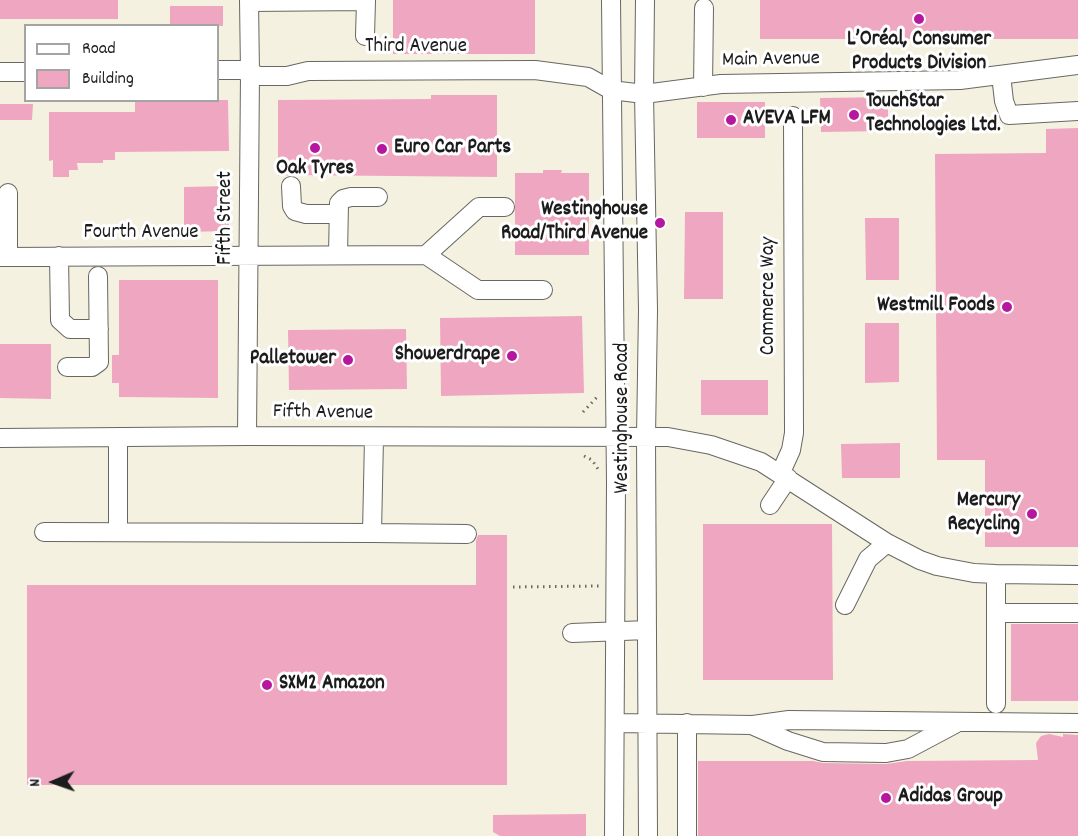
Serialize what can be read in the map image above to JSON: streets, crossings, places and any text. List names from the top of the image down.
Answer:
{
  "streets": {
    "street": [
      "Third Avenue",
      "Main Avenue",
      "Fifth Street",
      "Fourth Avenue",
      "Commerce Way",
      "Fifth Avenue",
      "Westinghouse Road"
    ]
  },
  "crossings": [
    ["Third Avenue", "Main Avenue"],
    ["Third Avenue", "Fifth Street"],
    ["Third Avenue", "Westinghouse Road"],
    ["Main Avenue", "Westinghouse Road"],
    ["Fifth Street", "Fourth Avenue"],
    ["Fifth Street", "Fifth Avenue"],
    ["Fifth Avenue", "Westinghouse Road"]
  ],
  "places": [
    "L’Oréal, Consumer Products Division",
    "TouchStar Technologies Ltd.",
    "AVEVA LFM",
    "Oak Tyres",
    "Euro Car Parts",
    "Westinghouse Road/Third Avenue",
    "Westmill Foods",
    "Showerdrape",
    "Palletower",
    "Mercury Recycling",
    "SXM2 Amazon",
    "Adidas Group"
  ],
  "legend": ["Road", "Building"],
  "north": "left"
}
